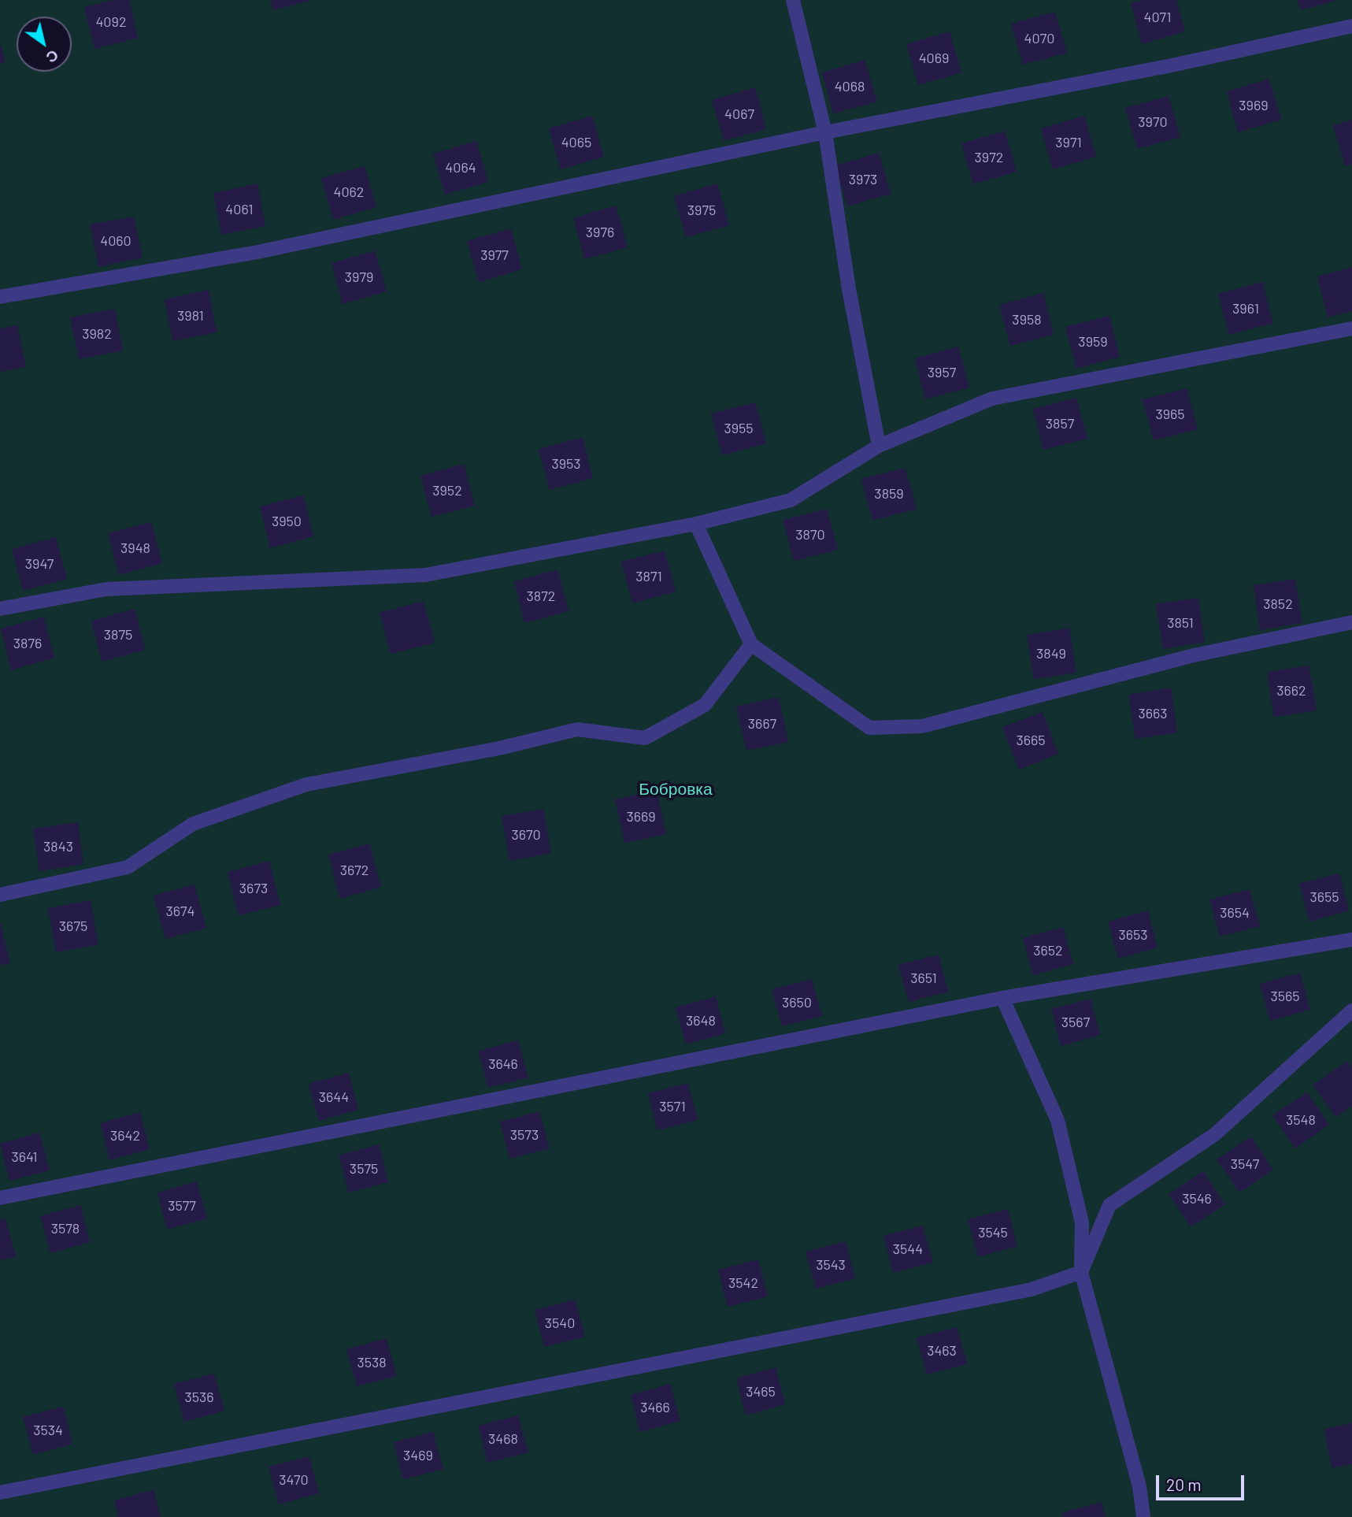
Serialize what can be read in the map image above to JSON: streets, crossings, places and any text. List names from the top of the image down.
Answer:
{
  "parks": ["Бобровка"],
  "house_numbers": [
    "4071",
    "4092",
    "4070",
    "4069",
    "4068",
    "3969",
    "4067",
    "3970",
    "4065",
    "3971",
    "3972",
    "4064",
    "3973",
    "4062",
    "4061",
    "3975",
    "3976",
    "4060",
    "3977",
    "3979",
    "3961",
    "3981",
    "3958",
    "3982",
    "3959",
    "3957",
    "3965",
    "3857",
    "3955",
    "3953",
    "3952",
    "3859",
    "3950",
    "3870",
    "3948",
    "3947",
    "3871",
    "3872",
    "3852",
    "3851",
    "3875",
    "3876",
    "3849",
    "3662",
    "3663",
    "3667",
    "3665",
    "3669",
    "3670",
    "3843",
    "3672",
    "3673",
    "3655",
    "3674",
    "3654",
    "3675",
    "3653",
    "3652",
    "3651",
    "3565",
    "3650",
    "3648",
    "3567",
    "3646",
    "3644",
    "3571",
    "3548",
    "3573",
    "3642",
    "3641",
    "3547",
    "3575",
    "3546",
    "3577",
    "3578",
    "3545",
    "3544",
    "3543",
    "3542",
    "3540",
    "3463",
    "3538",
    "3465",
    "3536",
    "3466",
    "3534",
    "3468",
    "3469",
    "3470"
  ],
  "scale_bar": "20 m",
  "north": "bottom right"
}
